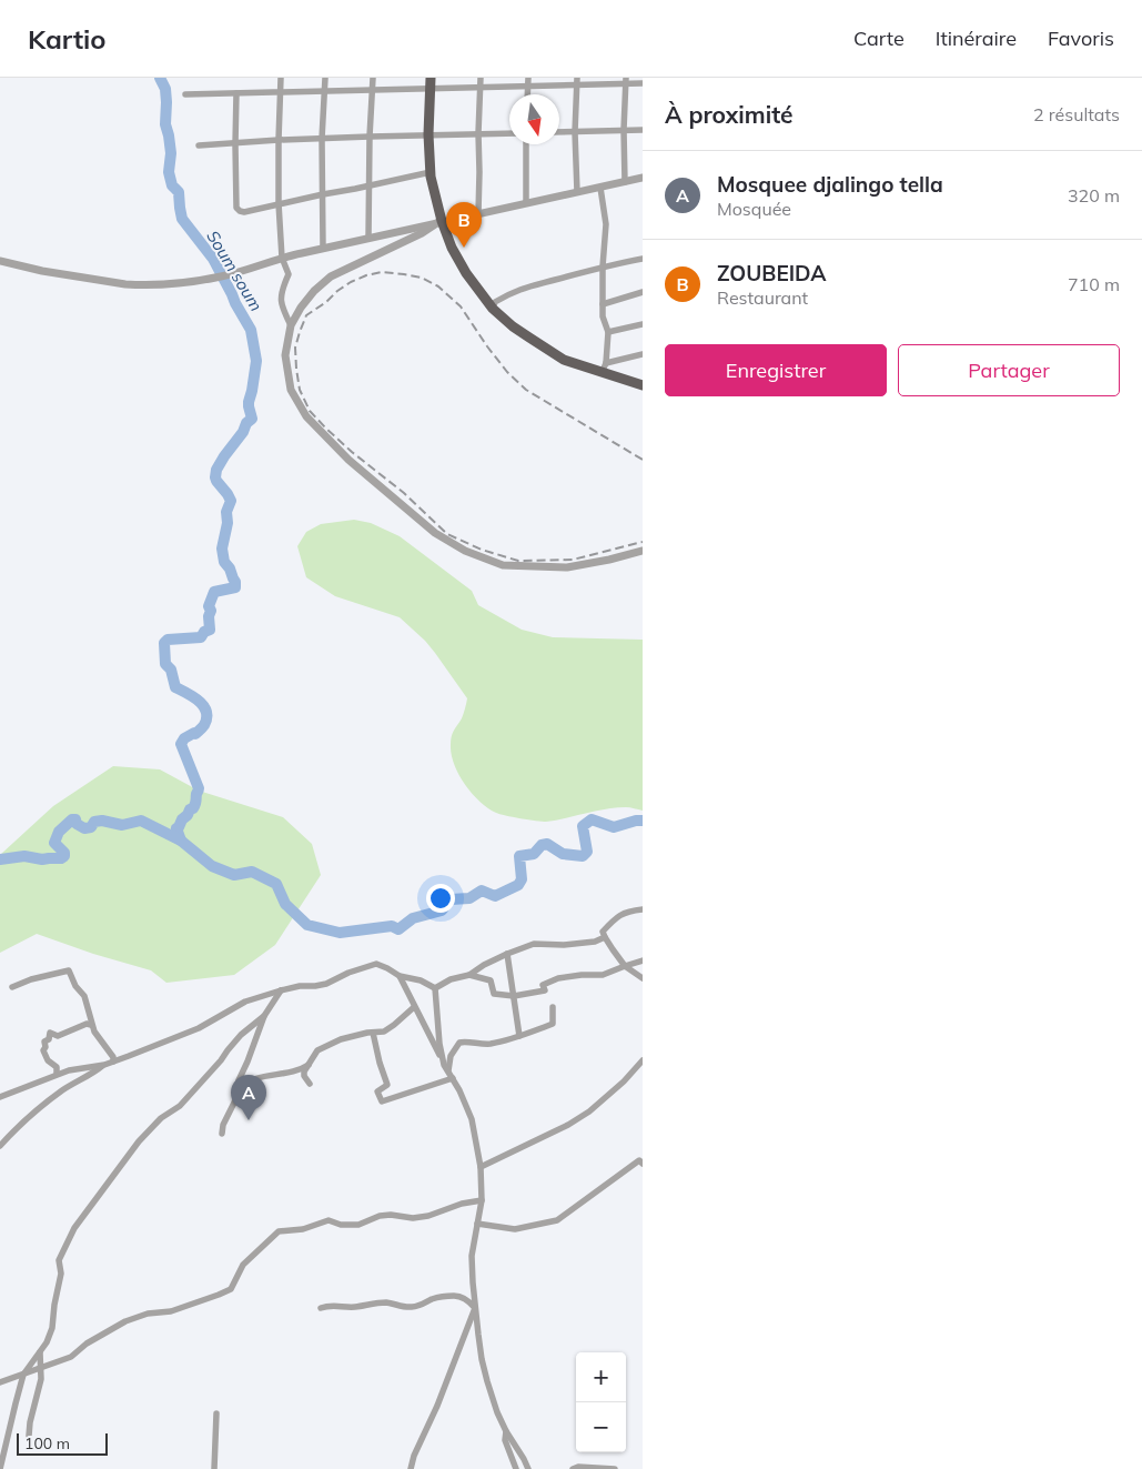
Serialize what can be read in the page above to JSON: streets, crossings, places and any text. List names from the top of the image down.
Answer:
{
  "water": ["Soum soum"],
  "scale_bar": "100 m",
  "north": "bottom",
  "page": {
    "header": "Kartio",
    "nav": ["Carte", "Itinéraire", "Favoris"],
    "heading": ["À proximité", "2 résultats"],
    "list": [
      {
        "mark": "A",
        "name": "Mosquee djalingo tella",
        "note": "Mosquée",
        "value": "320 m"
      },
      {
        "mark": "B",
        "name": "ZOUBEIDA",
        "note": "Restaurant",
        "value": "710 m"
      }
    ],
    "pins": ["B", "A"],
    "buttons": ["Enregistrer", "Partager"],
    "map_buttons": ["+", "−"],
    "scale": "100 m"
  }
}
